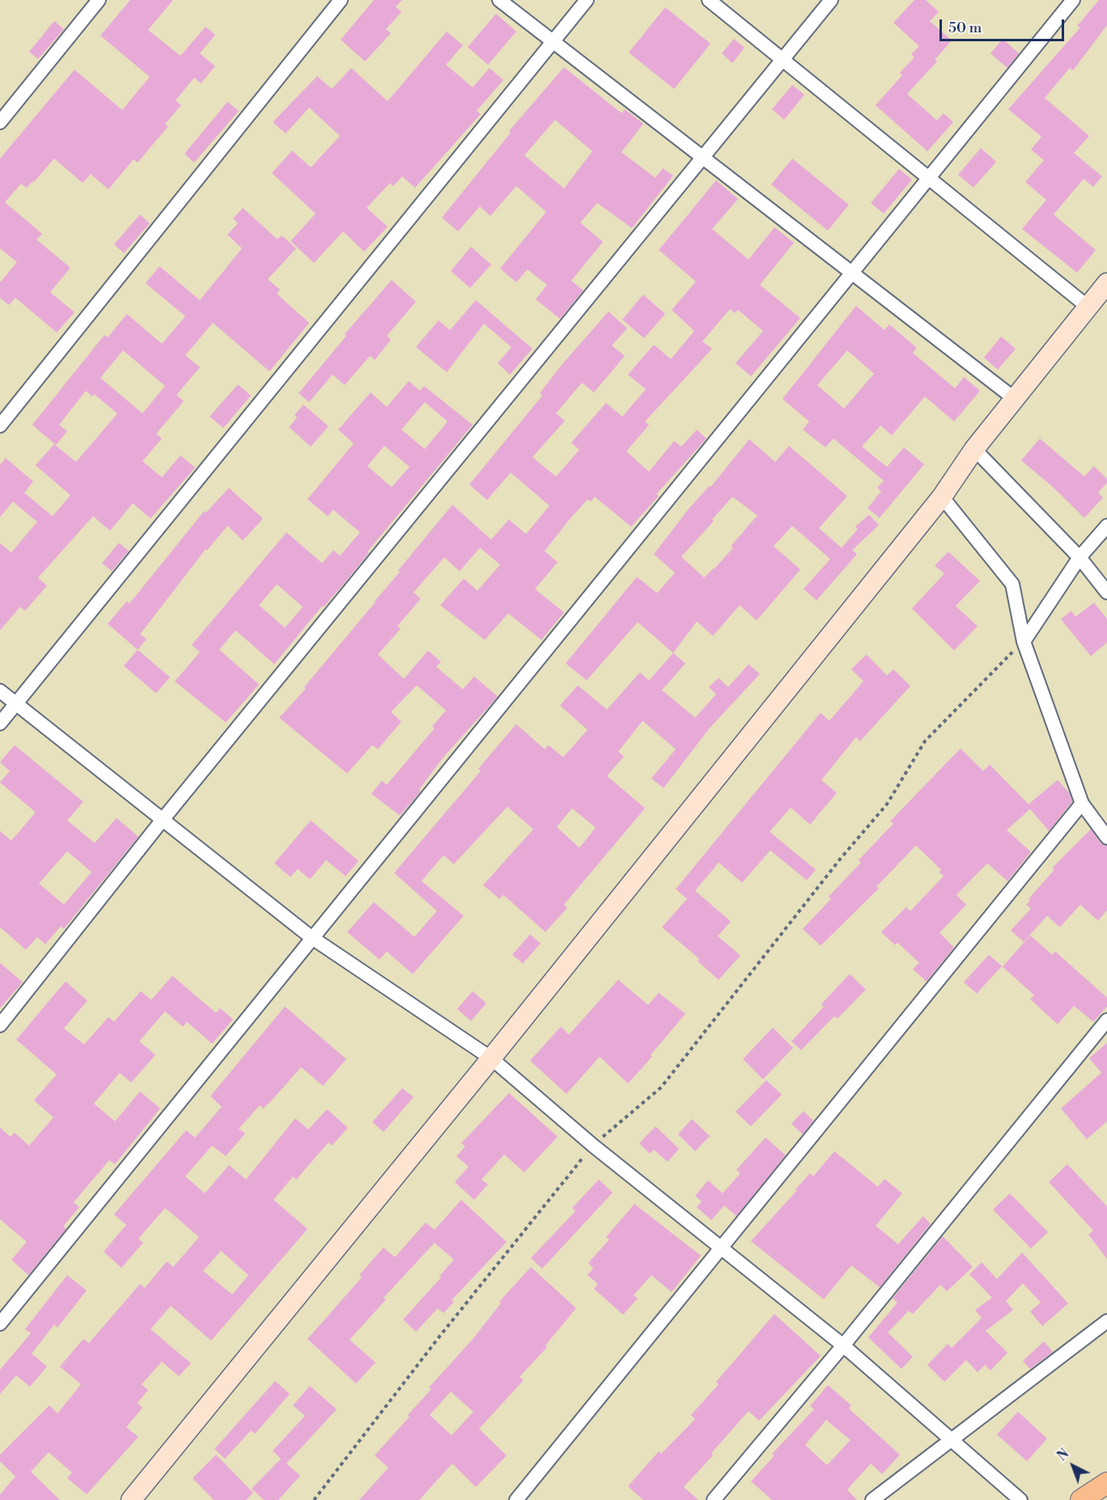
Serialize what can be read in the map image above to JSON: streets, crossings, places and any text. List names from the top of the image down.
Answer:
{
  "scale_bar": "50 m",
  "north": "top left"
}
